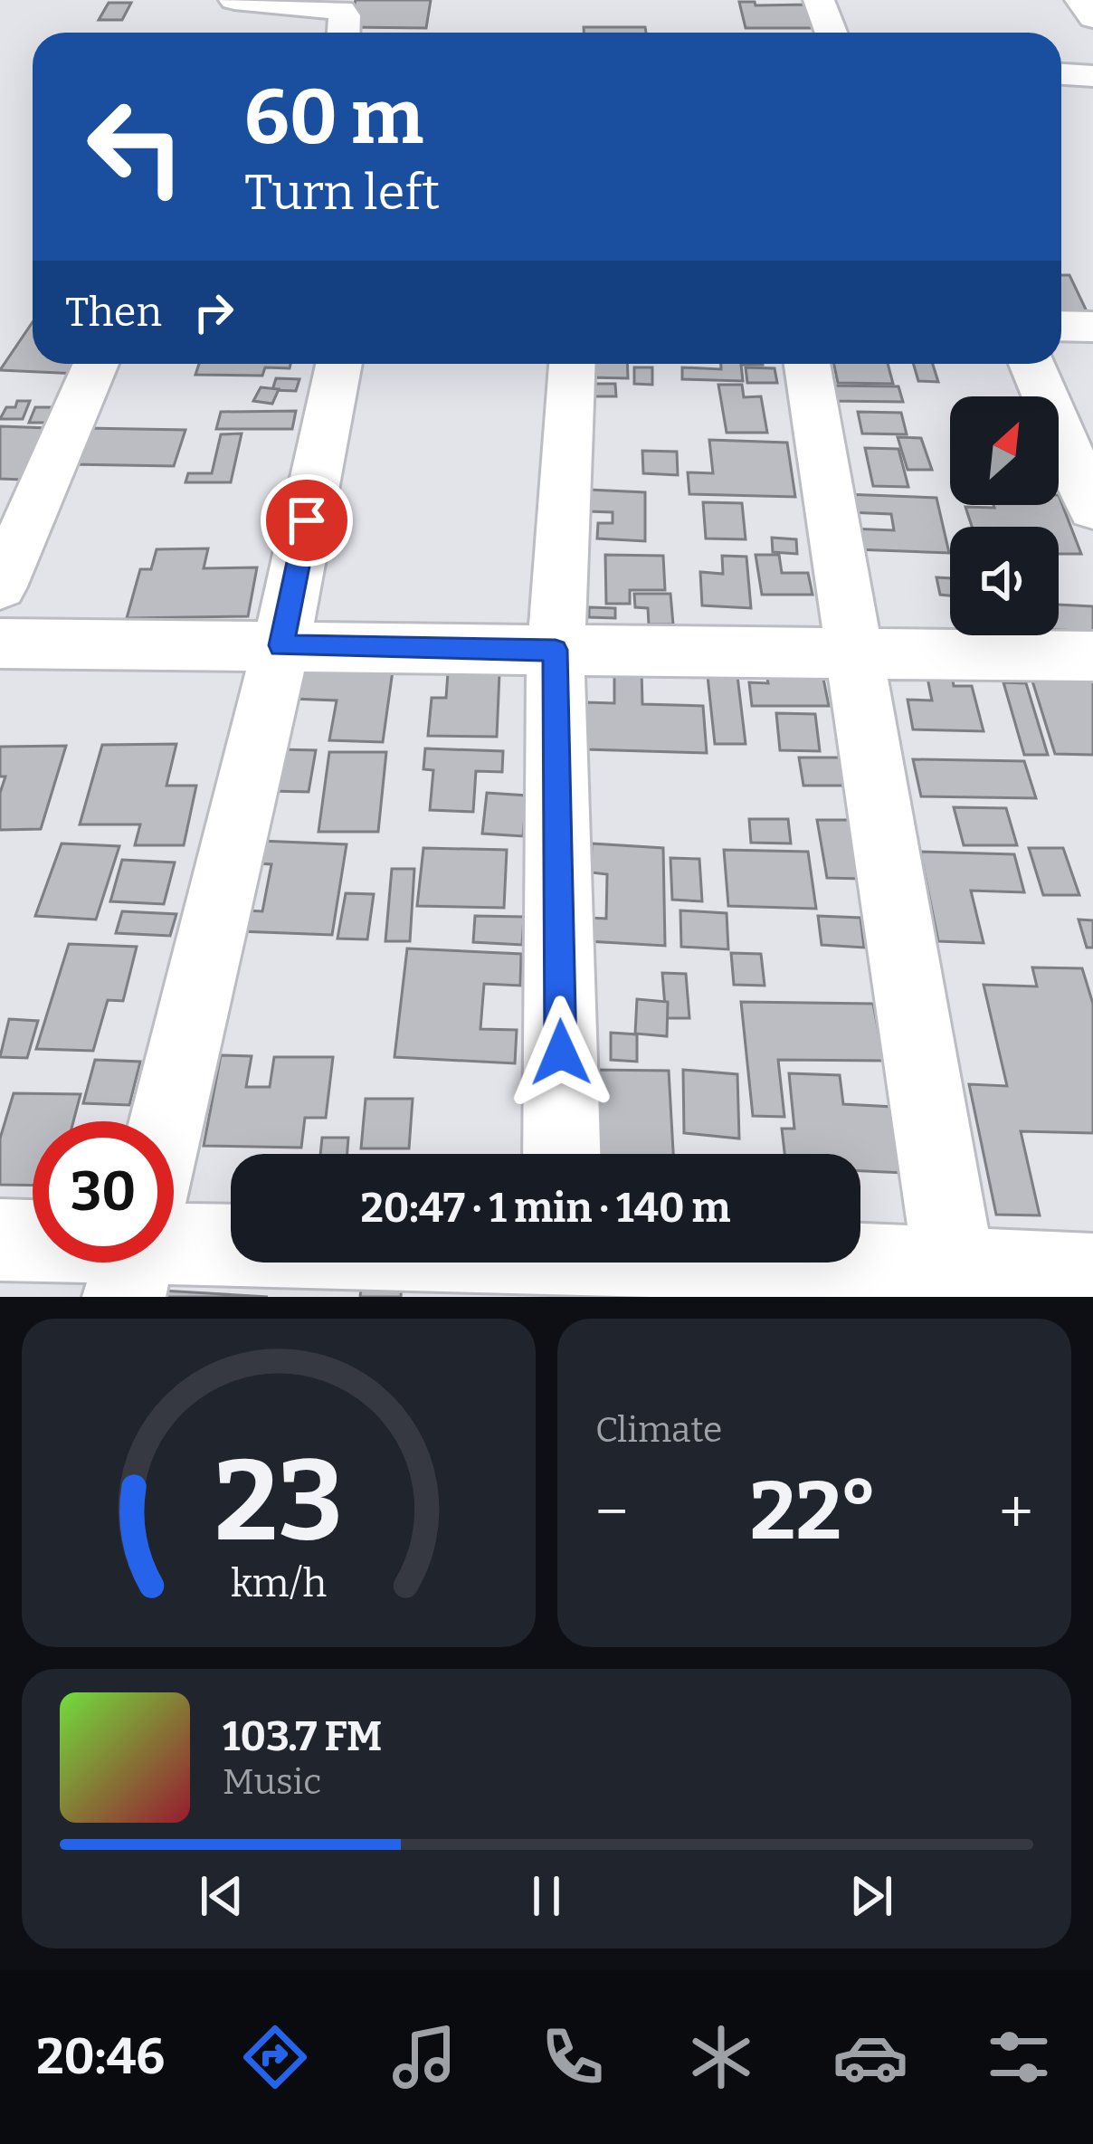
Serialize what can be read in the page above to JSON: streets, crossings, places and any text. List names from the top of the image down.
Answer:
{
  "north": "top right",
  "page": {
    "turn": ["60 m", "Turn left"],
    "then": "Then",
    "limit": "30",
    "trip": "20:47 · 1 min · 140 m",
    "tile": "Climate",
    "heat": ["−", "22°", "+"],
    "song": ["103.7 FM", "Music"],
    "tabs": "20:46",
    "gauge": ["23", "km/h"]
  }
}
